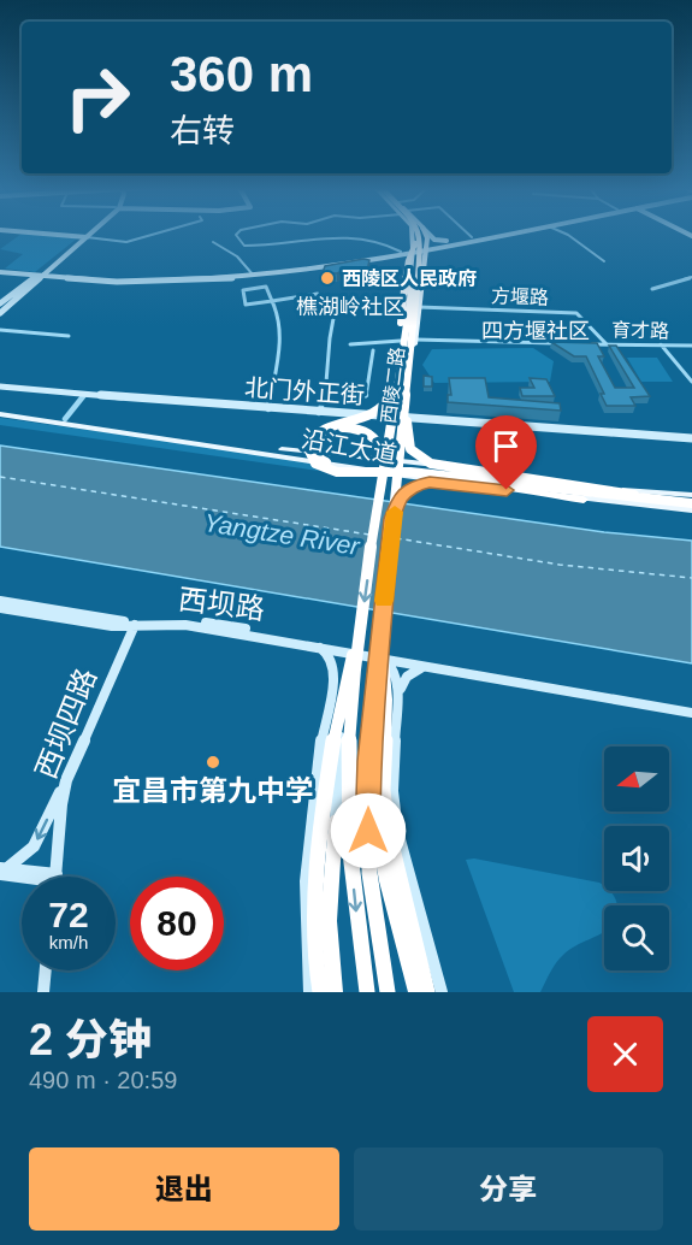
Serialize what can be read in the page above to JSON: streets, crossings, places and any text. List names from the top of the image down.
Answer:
{
  "streets": {
    "main road": [
      "西陵二路",
      "北门外正街",
      "沿江大道",
      "西坝路",
      "西坝四路"
    ],
    "street": ["方堰路", "育才路"]
  },
  "crossings": [
    ["方堰路", "育才路"],
    ["方堰路", "西陵二路"],
    ["西陵二路", "北门外正街"],
    ["西陵二路", "沿江大道"],
    ["西坝路", "西坝四路"]
  ],
  "districts": ["樵湖岭社区", "四方堰社区"],
  "water": ["Yangtze River"],
  "places": ["西陵区人民政府", "宜昌市第九中学"],
  "north": "left",
  "page": {
    "turn": ["360 m", "右转"],
    "speed": "72 km/h",
    "limit": "80",
    "heading": ["2 分钟", "490 m · 20:59"],
    "buttons": ["退出", "分享"]
  }
}
